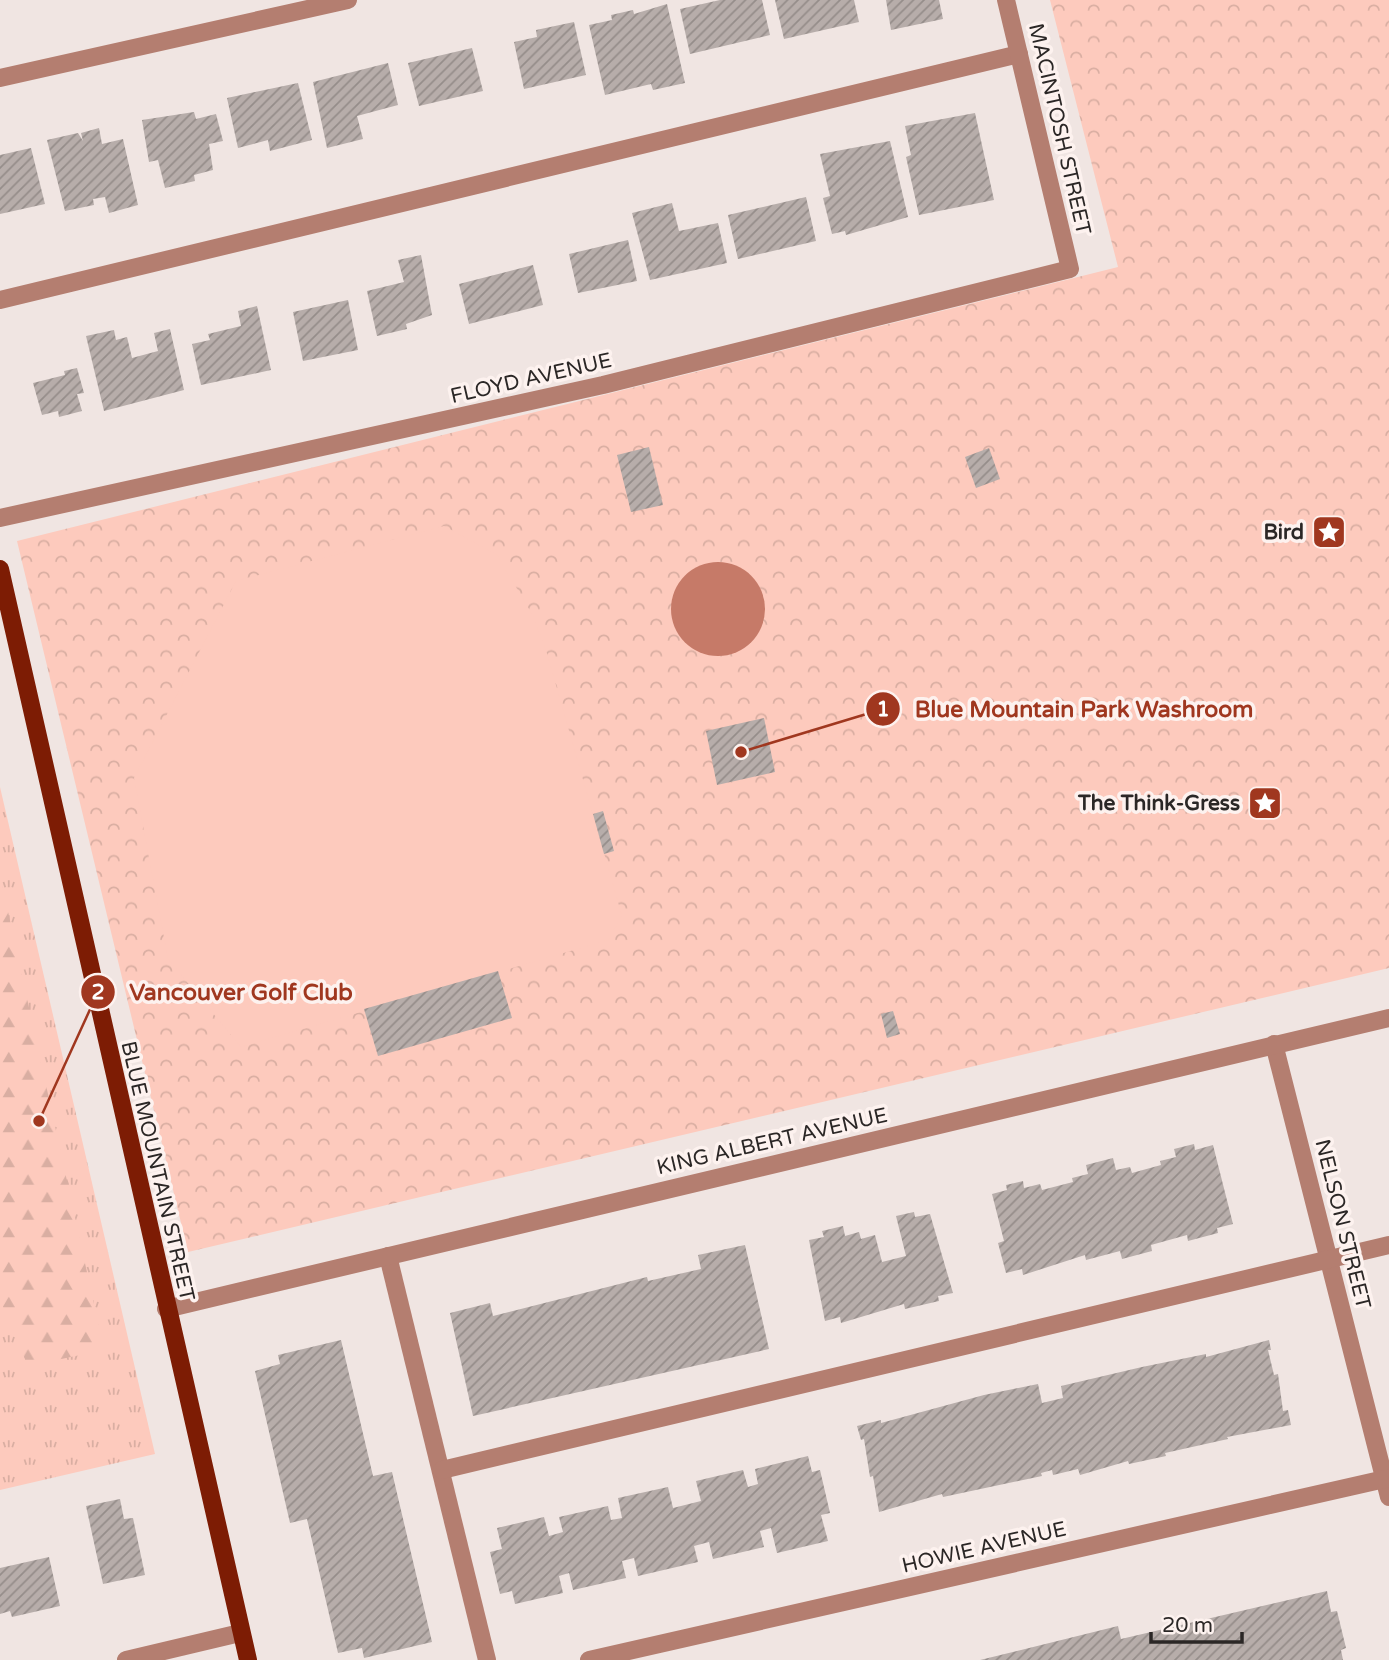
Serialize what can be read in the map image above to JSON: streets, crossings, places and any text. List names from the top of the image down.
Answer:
{
  "streets": {
    "main road": ["BLUE MOUNTAIN STREET"],
    "street": [
      "MACINTOSH STREET",
      "FLOYD AVENUE",
      "KING ALBERT AVENUE",
      "NELSON STREET",
      "HOWIE AVENUE"
    ]
  },
  "crossings": [
    ["MACINTOSH STREET", "FLOYD AVENUE"],
    ["KING ALBERT AVENUE", "BLUE MOUNTAIN STREET"],
    ["KING ALBERT AVENUE", "NELSON STREET"],
    ["NELSON STREET", "HOWIE AVENUE"]
  ],
  "places": {
    "place": ["Bird", "The Think-Gress"],
    "other": ["Blue Mountain Park Washroom", "Vancouver Golf Club"]
  },
  "scale_bar": "20 m"
}
